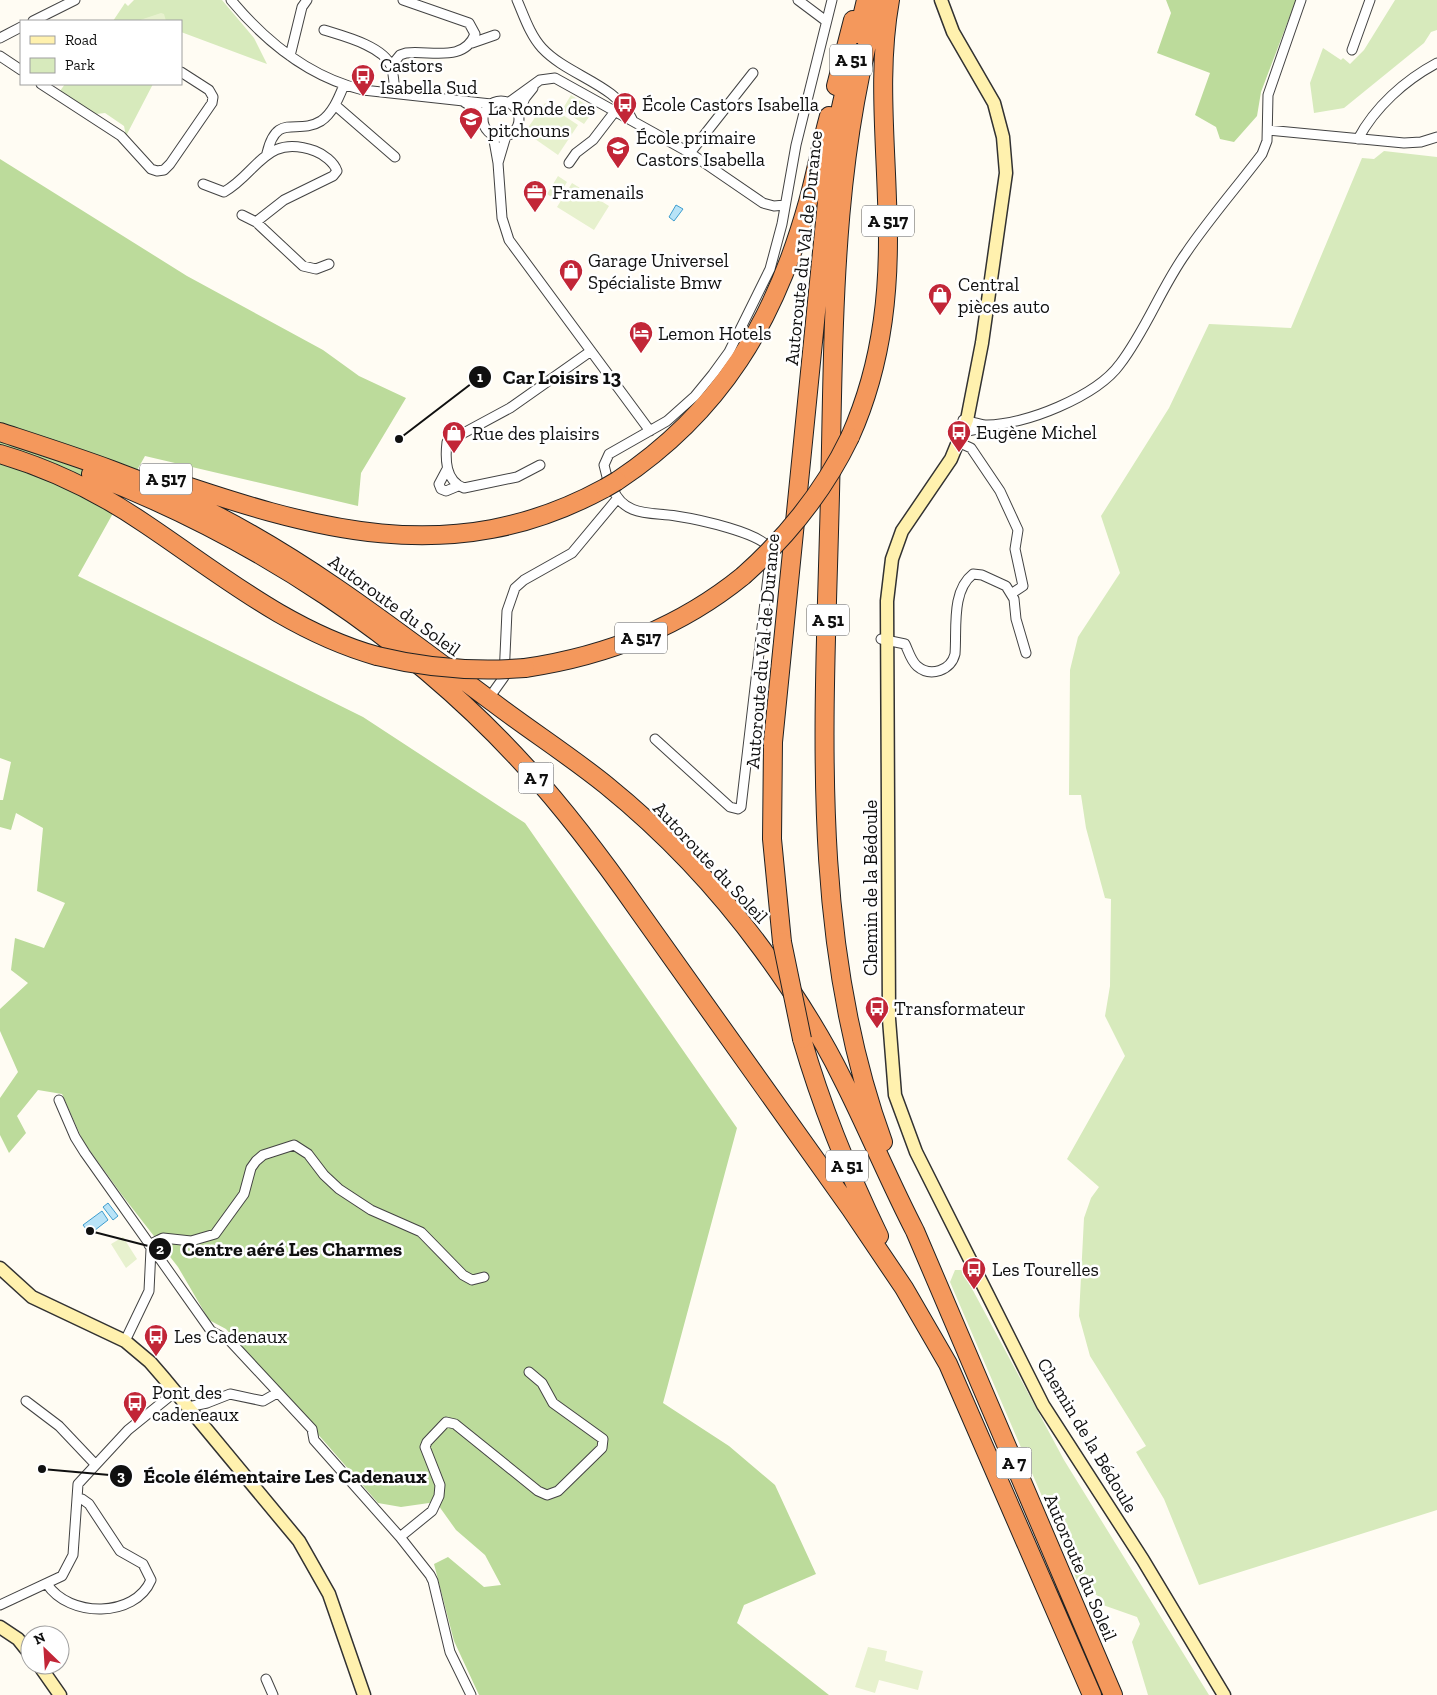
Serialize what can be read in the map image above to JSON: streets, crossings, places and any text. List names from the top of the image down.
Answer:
{
  "streets": {
    "highway": [
      "A 51",
      "A 517",
      "Autoroute du Val de Durance",
      "Autoroute du Soleil",
      "A 7"
    ],
    "street": ["Chemin de la Bédoule"]
  },
  "crossings": [
    ["A 517", "Autoroute du Soleil"],
    ["Autoroute du Val de Durance", "Autoroute du Soleil"]
  ],
  "places": {
    "bus stop": [
      "Castors Isabella Sud",
      "École Castors Isabella",
      "Eugène Michel",
      "Transformateur",
      "Les Tourelles",
      "Les Cadenaux",
      "Pont des cadeneaux"
    ],
    "school or university": ["La Ronde des pitchouns", "École primaire Castors Isabella"],
    "office": ["Framenails"],
    "shop": ["Garage Universel Spécialiste Bmw", "Central pièces auto", "Rue des plaisirs"],
    "hotel": ["Lemon Hotels"],
    "other": ["Car Loisirs 13", "Centre aéré Les Charmes", "École élémentaire Les Cadenaux"]
  },
  "legend": ["Road", "Park"],
  "north": "top left"
}
